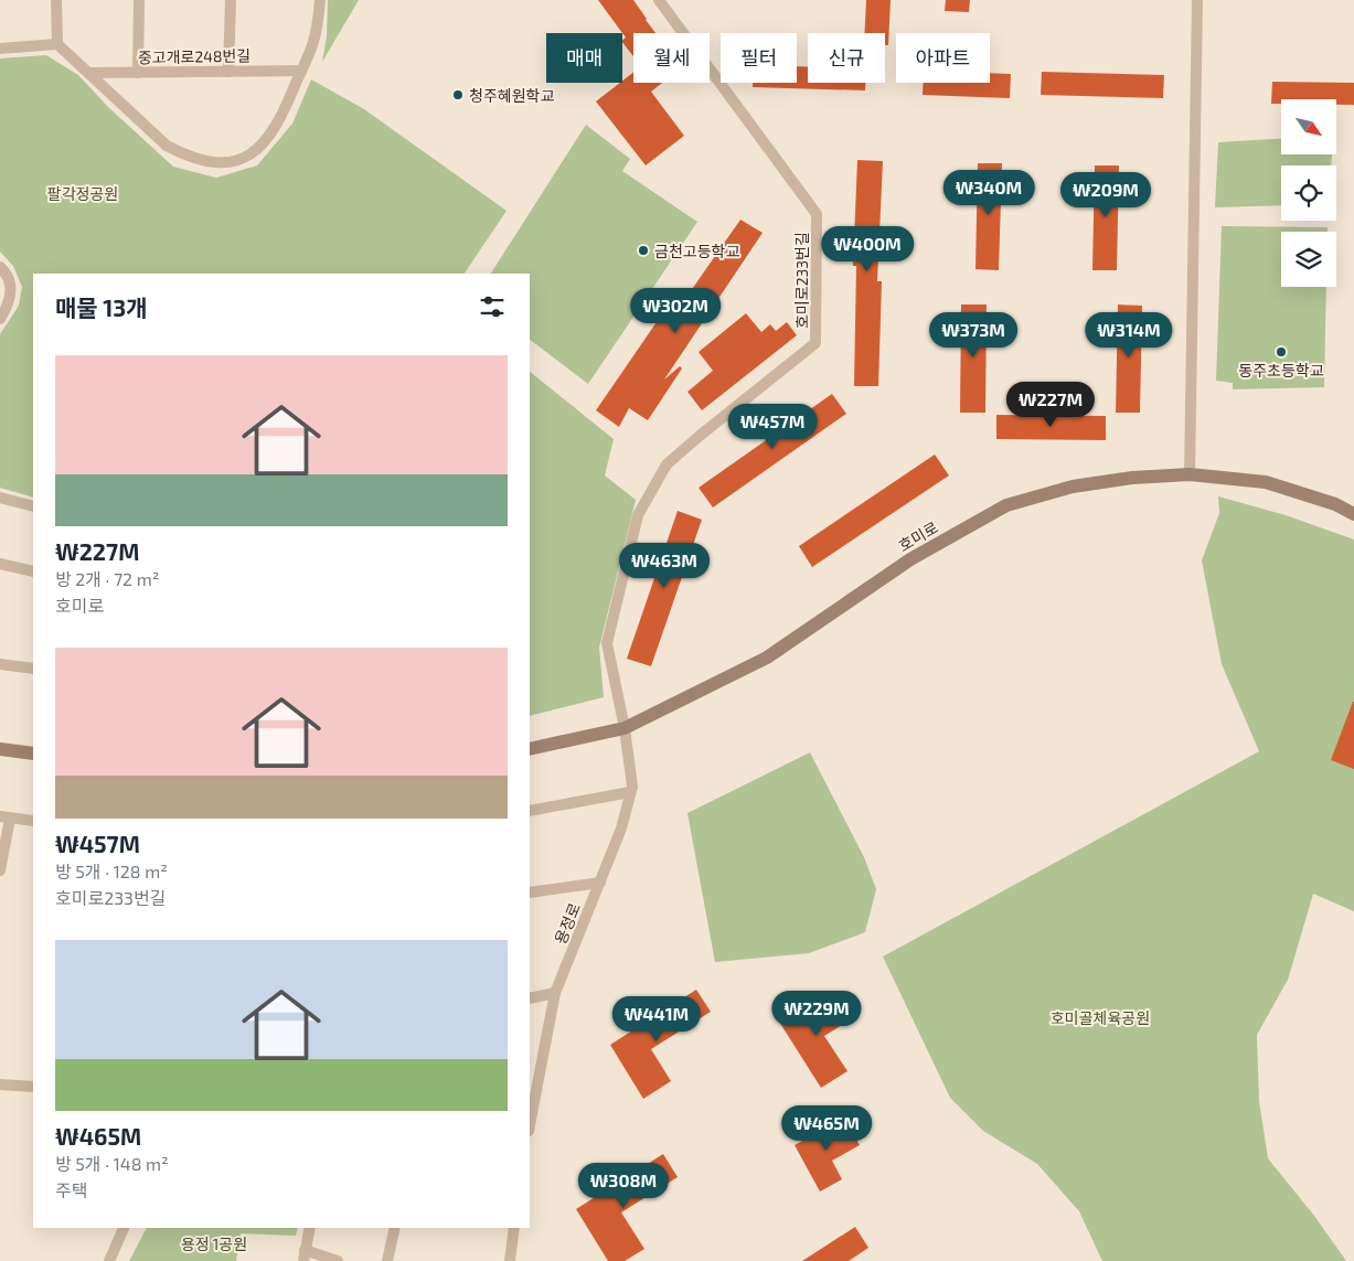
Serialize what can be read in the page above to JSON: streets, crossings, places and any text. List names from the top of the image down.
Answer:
{
  "streets": {
    "street": [
      "중고개로248번길",
      "호미로233번길",
      "호미로",
      "용정로"
    ]
  },
  "crossings": [
    ["호미로233번길", "호미로"],
    ["호미로233번길", "용정로"],
    ["호미로", "용정로"]
  ],
  "parks": ["팔각정공원", "호미골체육공원", "용정 1공원"],
  "places": ["청주혜원학교", "금천고등학교", "동주초등학교"],
  "north": "bottom right",
  "page": {
    "chip": [
      "매매",
      "월세",
      "필터",
      "신규",
      "아파트"
    ],
    "price": [
      "₩340M",
      "₩209M",
      "₩400M",
      "₩302M",
      "₩373M",
      "₩314M",
      "₩227M",
      "₩457M",
      "₩463M",
      "₩229M",
      "₩441M",
      "₩465M",
      "₩308M"
    ],
    "heading": "매물 13개",
    "list": [
      {
        "name": "₩227M",
        "note": "방 2개 · 72 m² · 호미로"
      },
      {
        "name": "₩457M",
        "note": "방 5개 · 128 m² · 호미로233번길"
      },
      {
        "name": "₩465M",
        "note": "방 5개 · 148 m² · 주택"
      }
    ]
  }
}
